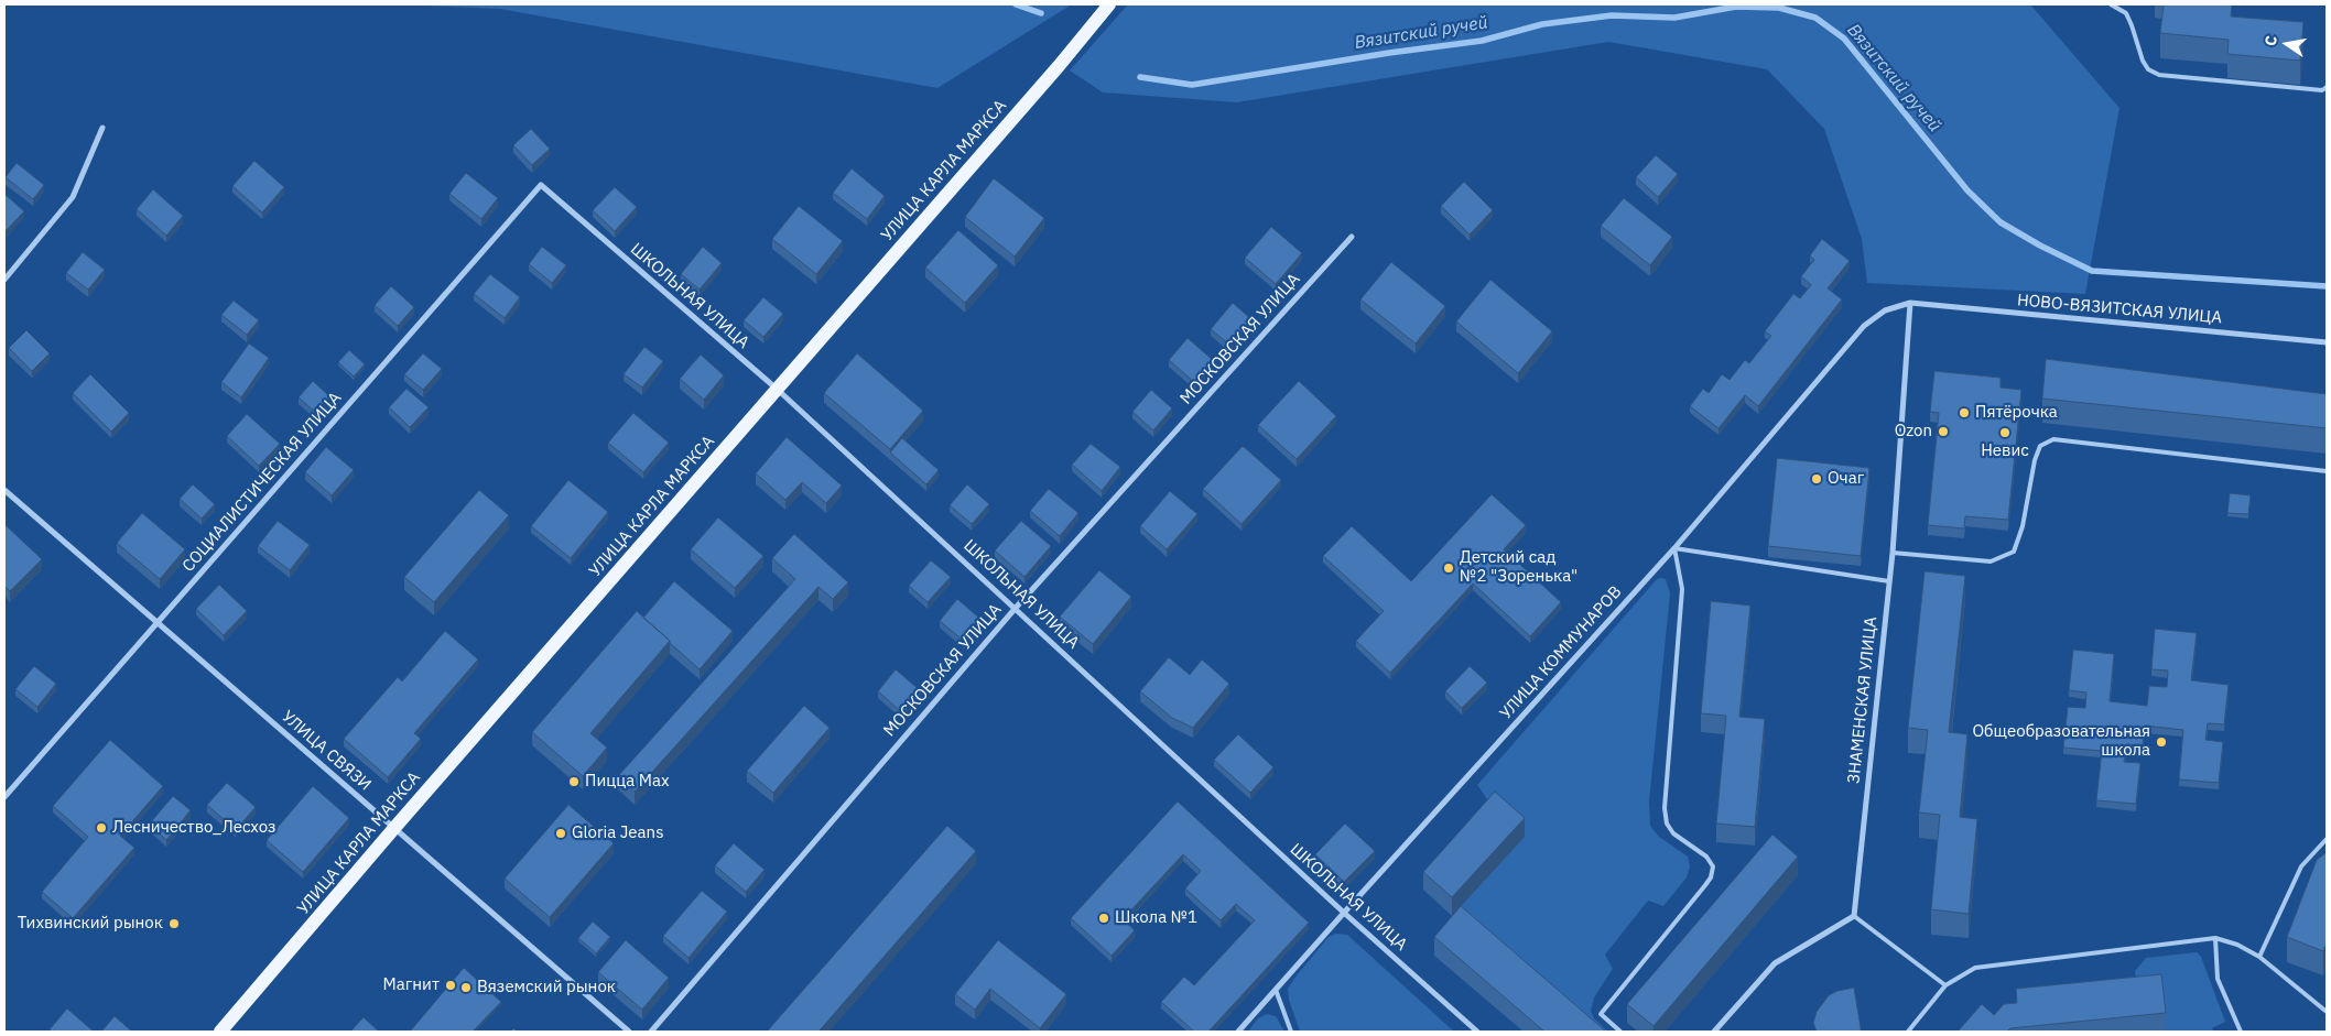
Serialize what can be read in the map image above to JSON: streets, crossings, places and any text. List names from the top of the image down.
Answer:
{
  "streets": {
    "main road": ["УЛИЦА КАРЛА МАРКСА"],
    "street": [
      "ШКОЛЬНАЯ УЛИЦА",
      "НОВО-ВЯЗИТСКАЯ УЛИЦА",
      "МОСКОВСКАЯ УЛИЦА",
      "СОЦИАЛИСТИЧЕСКАЯ УЛИЦА",
      "УЛИЦА КОММУНАРОВ",
      "ЗНАМЕНСКАЯ УЛИЦА",
      "УЛИЦА СВЯЗИ"
    ]
  },
  "crossings": [
    ["УЛИЦА КАРЛА МАРКСА", "ШКОЛЬНАЯ УЛИЦА"],
    ["УЛИЦА КАРЛА МАРКСА", "УЛИЦА СВЯЗИ"],
    ["ШКОЛЬНАЯ УЛИЦА", "МОСКОВСКАЯ УЛИЦА"],
    ["ШКОЛЬНАЯ УЛИЦА", "СОЦИАЛИСТИЧЕСКАЯ УЛИЦА"],
    ["ШКОЛЬНАЯ УЛИЦА", "УЛИЦА КОММУНАРОВ"],
    ["НОВО-ВЯЗИТСКАЯ УЛИЦА", "УЛИЦА КОММУНАРОВ"],
    ["НОВО-ВЯЗИТСКАЯ УЛИЦА", "ЗНАМЕНСКАЯ УЛИЦА"],
    ["СОЦИАЛИСТИЧЕСКАЯ УЛИЦА", "УЛИЦА СВЯЗИ"],
    ["УЛИЦА КОММУНАРОВ", "ЗНАМЕНСКАЯ УЛИЦА"]
  ],
  "water": ["Вязитский ручей"],
  "places": [
    "Пятёрочка",
    "Ozon",
    "Невис",
    "Очаг",
    "Детский сад №2 \"Зоренька\"",
    "Общеобразовательная школа",
    "Пицца Max",
    "Лесничество_Лесхоз",
    "Gloria Jeans",
    "Школа №1",
    "Тихвинский рынок",
    "Магнит",
    "Вяземский рынок"
  ],
  "north": "left"
}
